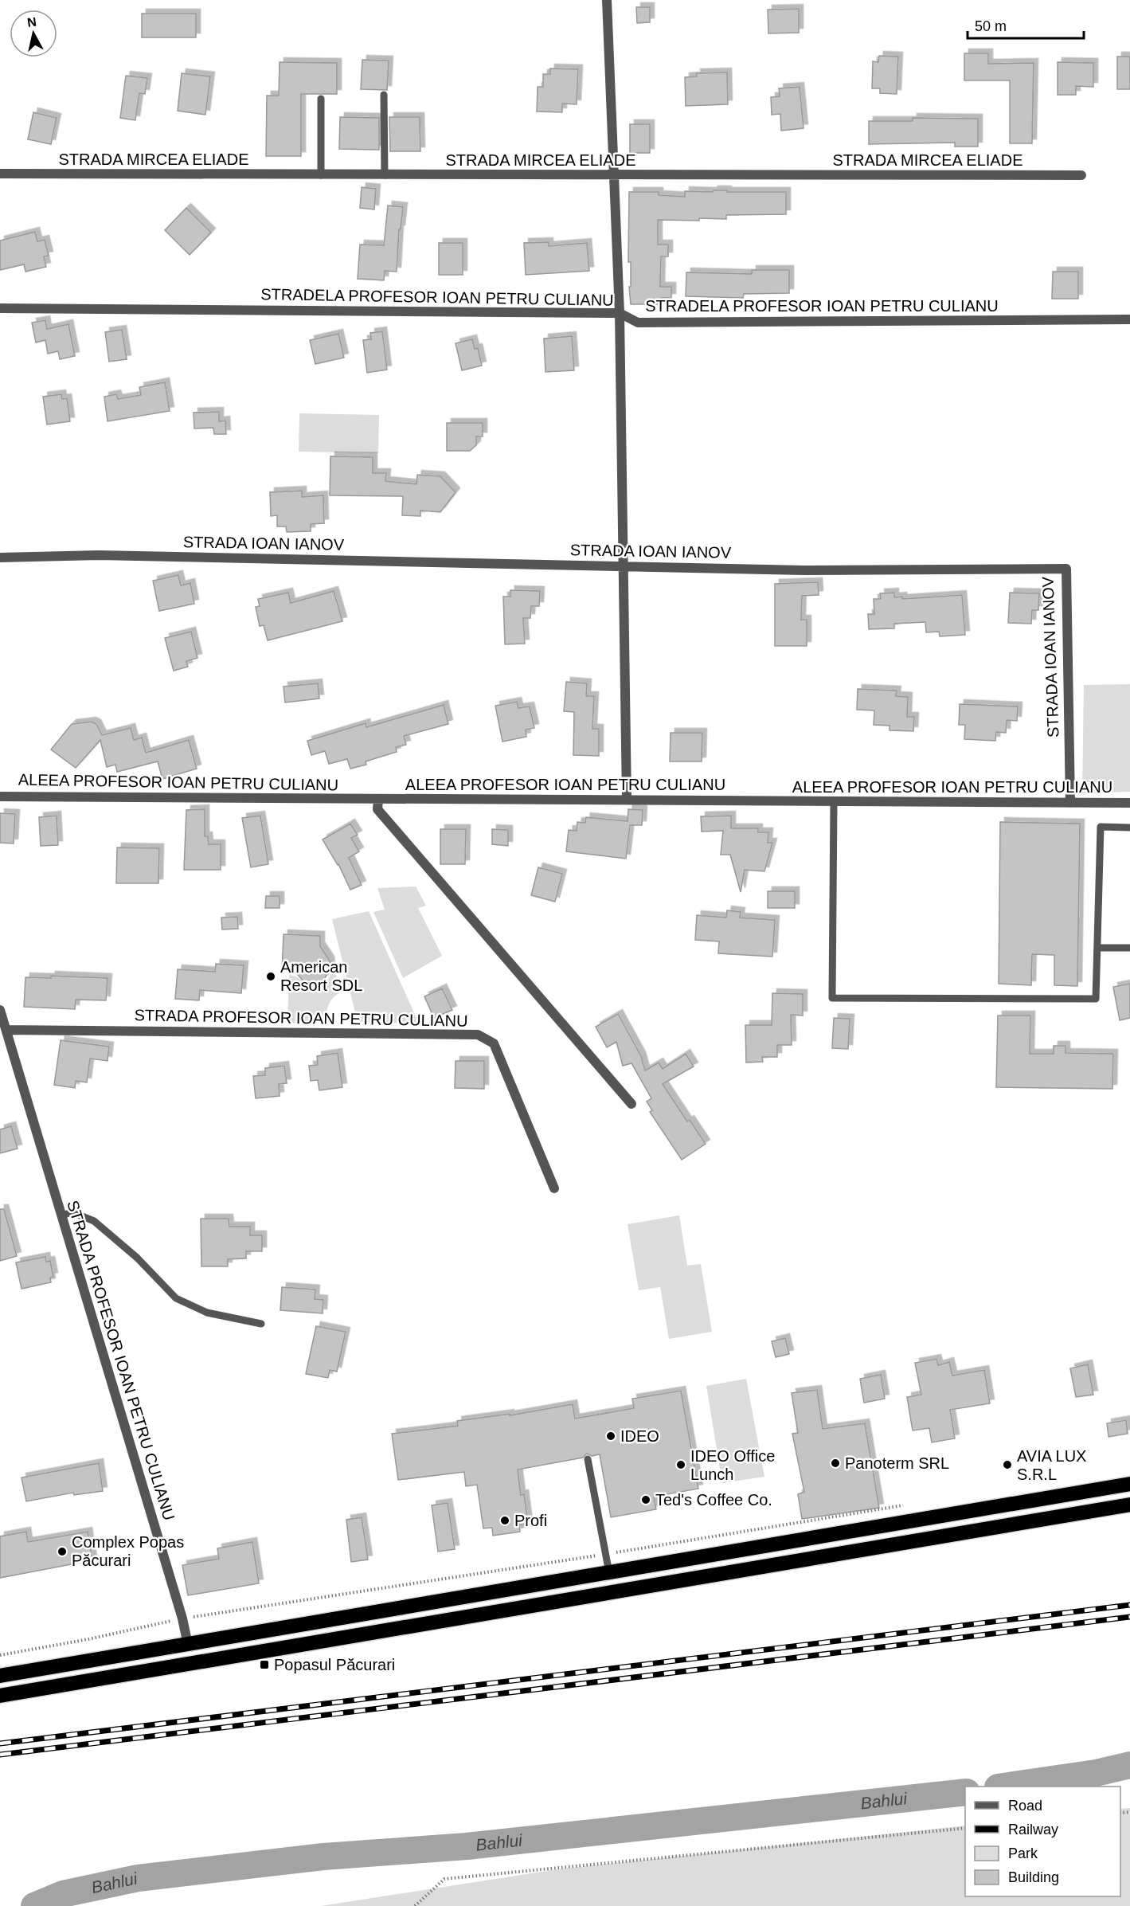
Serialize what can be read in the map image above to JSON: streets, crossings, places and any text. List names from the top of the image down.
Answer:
{
  "streets": {
    "street": [
      "STRADA MIRCEA ELIADE",
      "STRADELA PROFESOR IOAN PETRU CULIANU",
      "STRADA IOAN IANOV",
      "ALEEA PROFESOR IOAN PETRU CULIANU",
      "STRADA PROFESOR IOAN PETRU CULIANU"
    ]
  },
  "crossings": [
    ["STRADA IOAN IANOV", "ALEEA PROFESOR IOAN PETRU CULIANU"]
  ],
  "water": ["Bahlui"],
  "places": {
    "other": [
      "American Resort SDL",
      "IDEO",
      "Panoterm SRL",
      "IDEO Office Lunch",
      "AVIA LUX S.R.L",
      "Ted's Coffee Co.",
      "Profi",
      "Complex Popas Păcurari"
    ],
    "transit": ["Popasul Păcurari"]
  },
  "legend": [
    "Road",
    "Railway",
    "Park",
    "Building"
  ],
  "scale_bar": "50 m",
  "north": "top"
}
